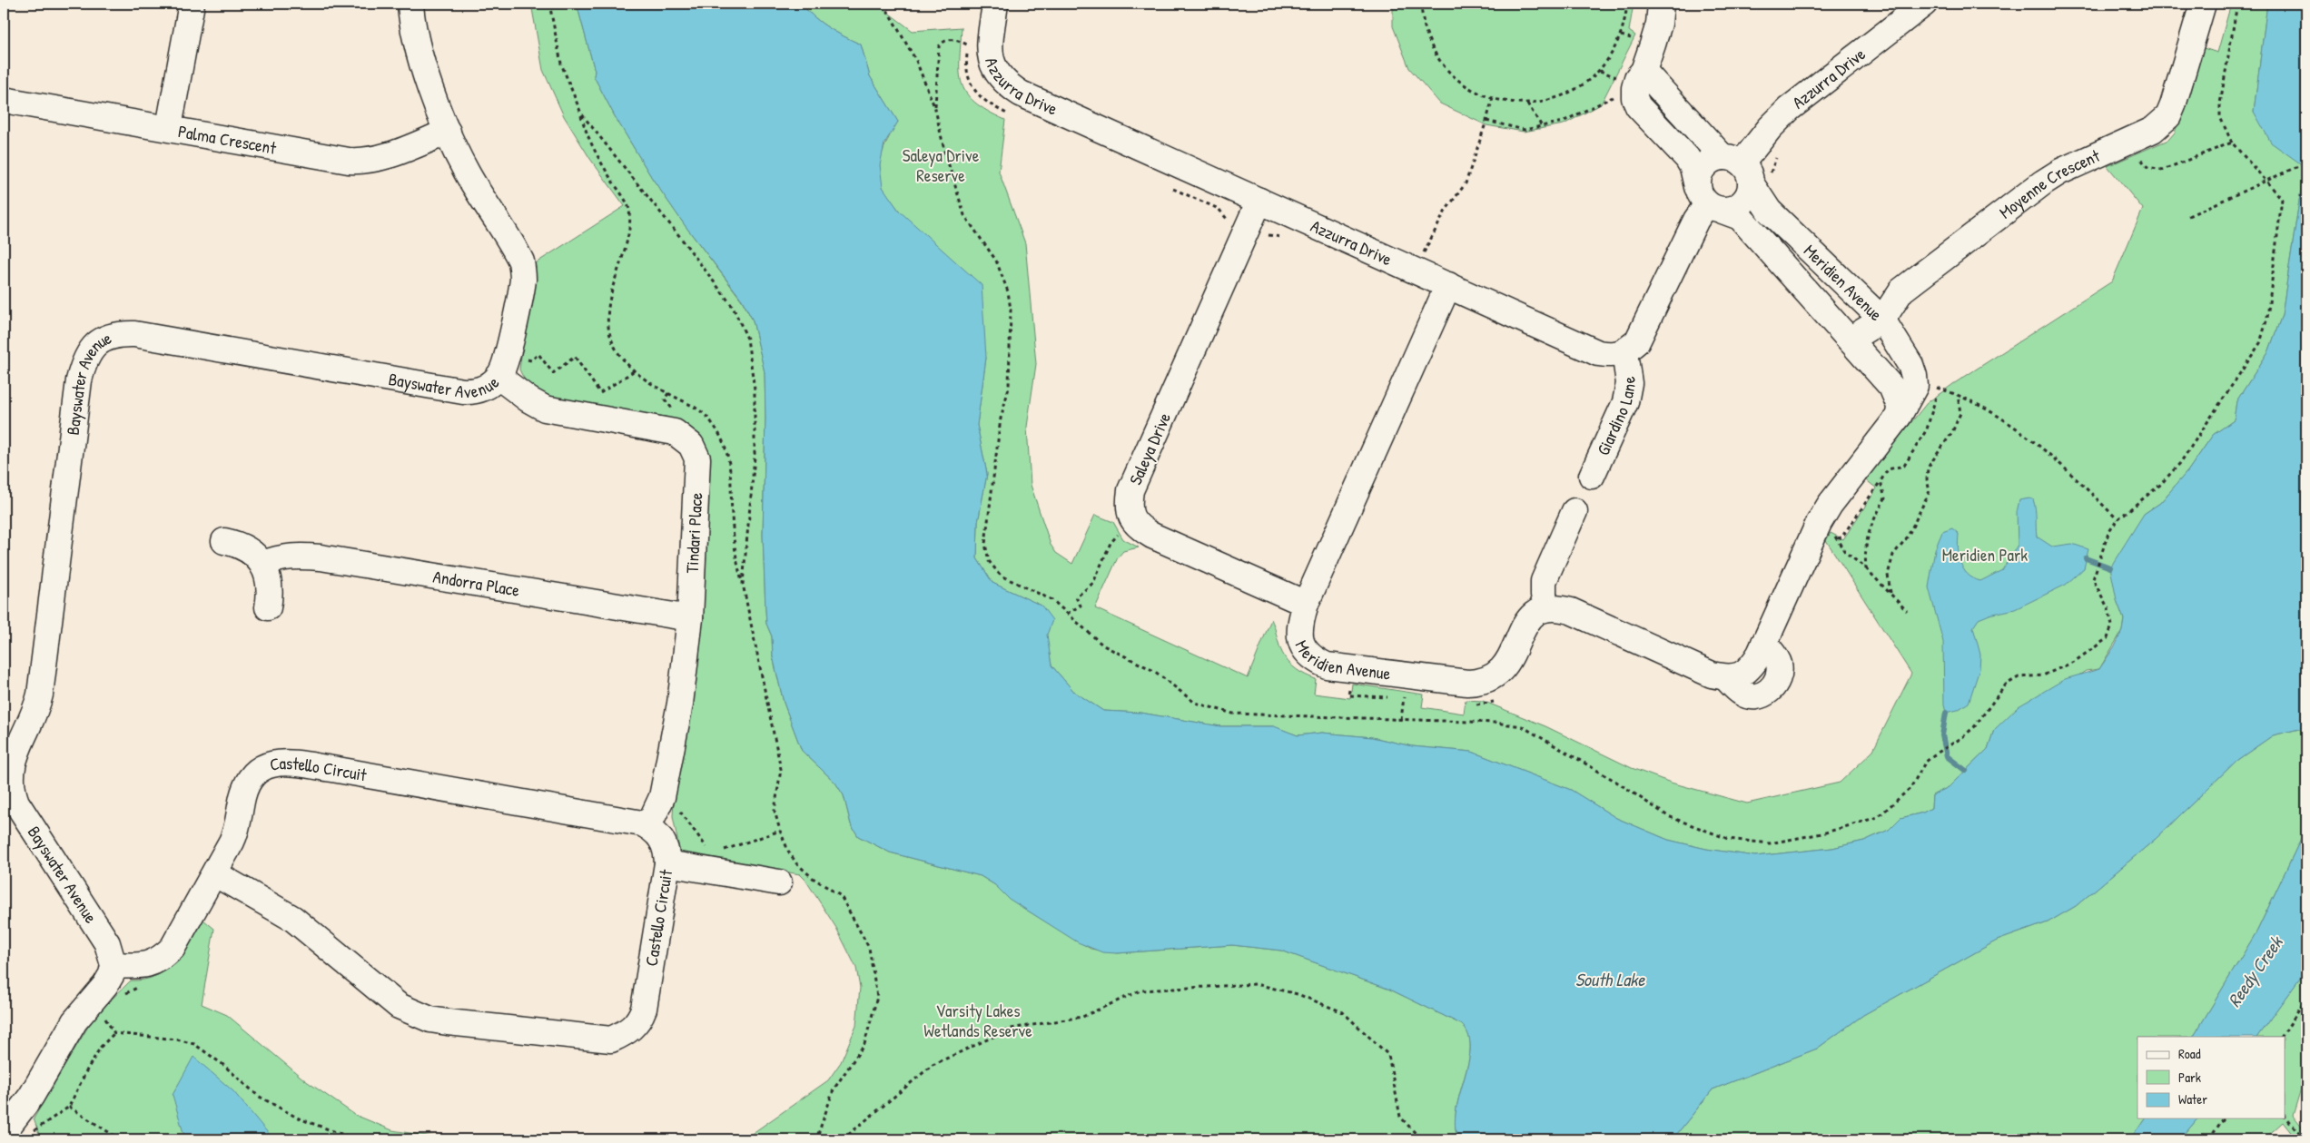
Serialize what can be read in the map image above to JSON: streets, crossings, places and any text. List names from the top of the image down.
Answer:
{
  "streets": {
    "street": [
      "Azzurra Drive",
      "Palma Crescent",
      "Moyenne Crescent",
      "Meridien Avenue",
      "Bayswater Avenue",
      "Giardino Lane",
      "Saleya Drive",
      "Tindari Place",
      "Andorra Place",
      "Castello Circuit"
    ]
  },
  "crossings": [
    ["Azzurra Drive", "Meridien Avenue"],
    ["Azzurra Drive", "Giardino Lane"],
    ["Azzurra Drive", "Saleya Drive"],
    ["Palma Crescent", "Bayswater Avenue"],
    ["Moyenne Crescent", "Meridien Avenue"],
    ["Bayswater Avenue", "Tindari Place"],
    ["Bayswater Avenue", "Castello Circuit"],
    ["Tindari Place", "Andorra Place"],
    ["Tindari Place", "Castello Circuit"]
  ],
  "water": ["Reedy Creek", "South Lake"],
  "parks": ["Saleya Drive Reserve", "Meridien Park", "Varsity Lakes Wetlands Reserve"],
  "legend": ["Road", "Park", "Water"]
}
